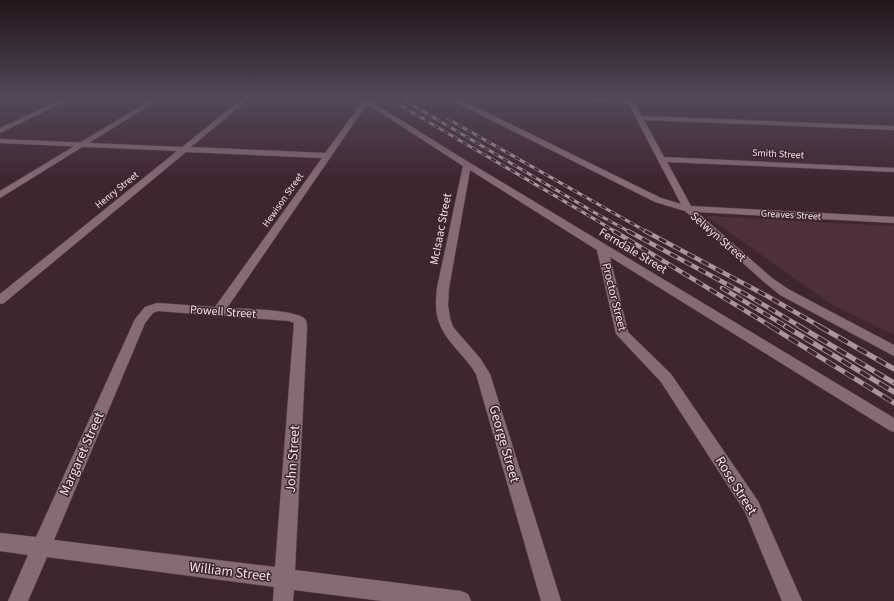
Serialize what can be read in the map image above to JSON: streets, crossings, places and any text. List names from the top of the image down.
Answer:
{
  "streets": {
    "street": [
      "Smith Street",
      "Henry Street",
      "Hewison Street",
      "Greaves Street",
      "McIsaac Street",
      "Selwyn Street",
      "Ferndale Street",
      "Proctor Street",
      "Powell Street",
      "George Street",
      "Margaret Street",
      "John Street",
      "Rose Street",
      "William Street"
    ]
  },
  "crossings": [
    ["Hewison Street", "Powell Street"],
    ["Greaves Street", "Selwyn Street"],
    ["McIsaac Street", "Ferndale Street"],
    ["McIsaac Street", "George Street"],
    ["Ferndale Street", "Proctor Street"],
    ["Proctor Street", "Rose Street"],
    ["Powell Street", "Margaret Street"],
    ["Powell Street", "John Street"],
    ["Margaret Street", "William Street"],
    ["John Street", "William Street"]
  ]
}
